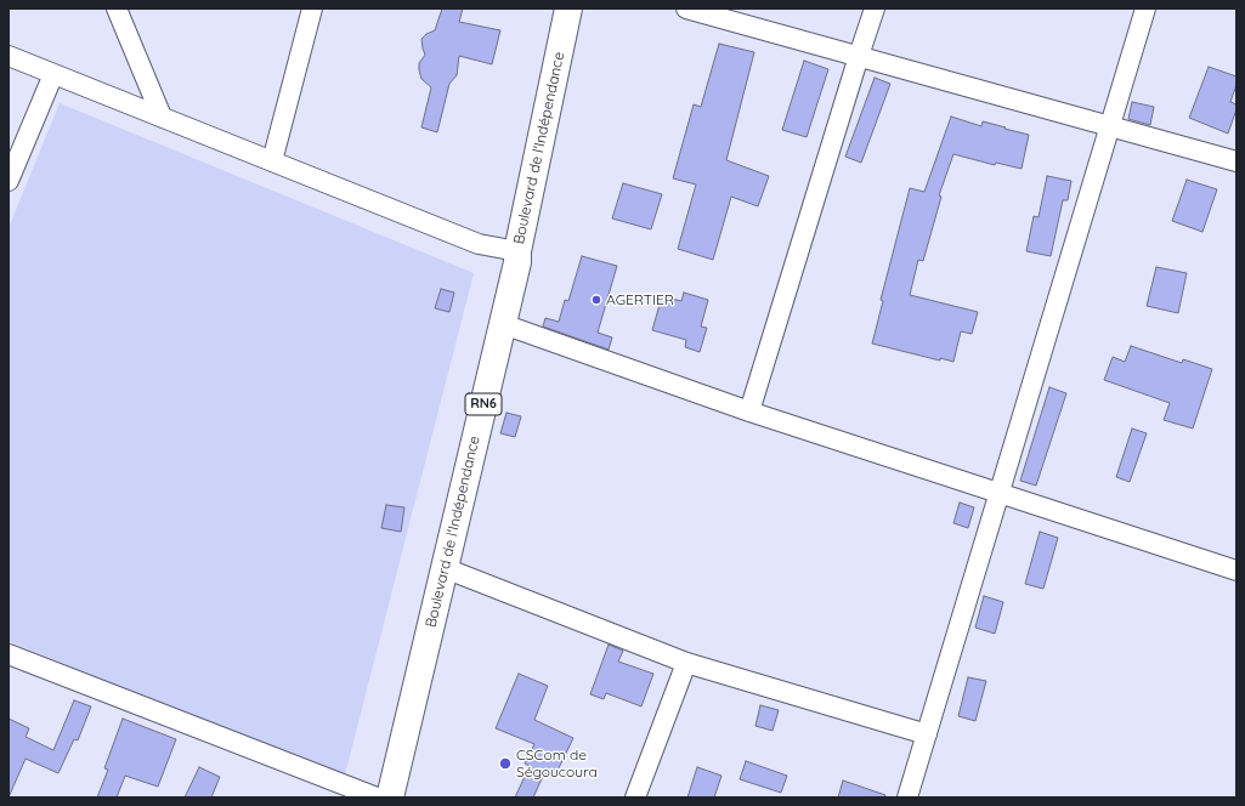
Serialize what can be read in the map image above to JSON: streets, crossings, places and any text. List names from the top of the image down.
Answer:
{
  "streets": {
    "highway": ["Boulevard de l'Indépendance", "RN6"]
  },
  "places": ["AGERTIER", "CSCom de Ségoucoura"]
}
